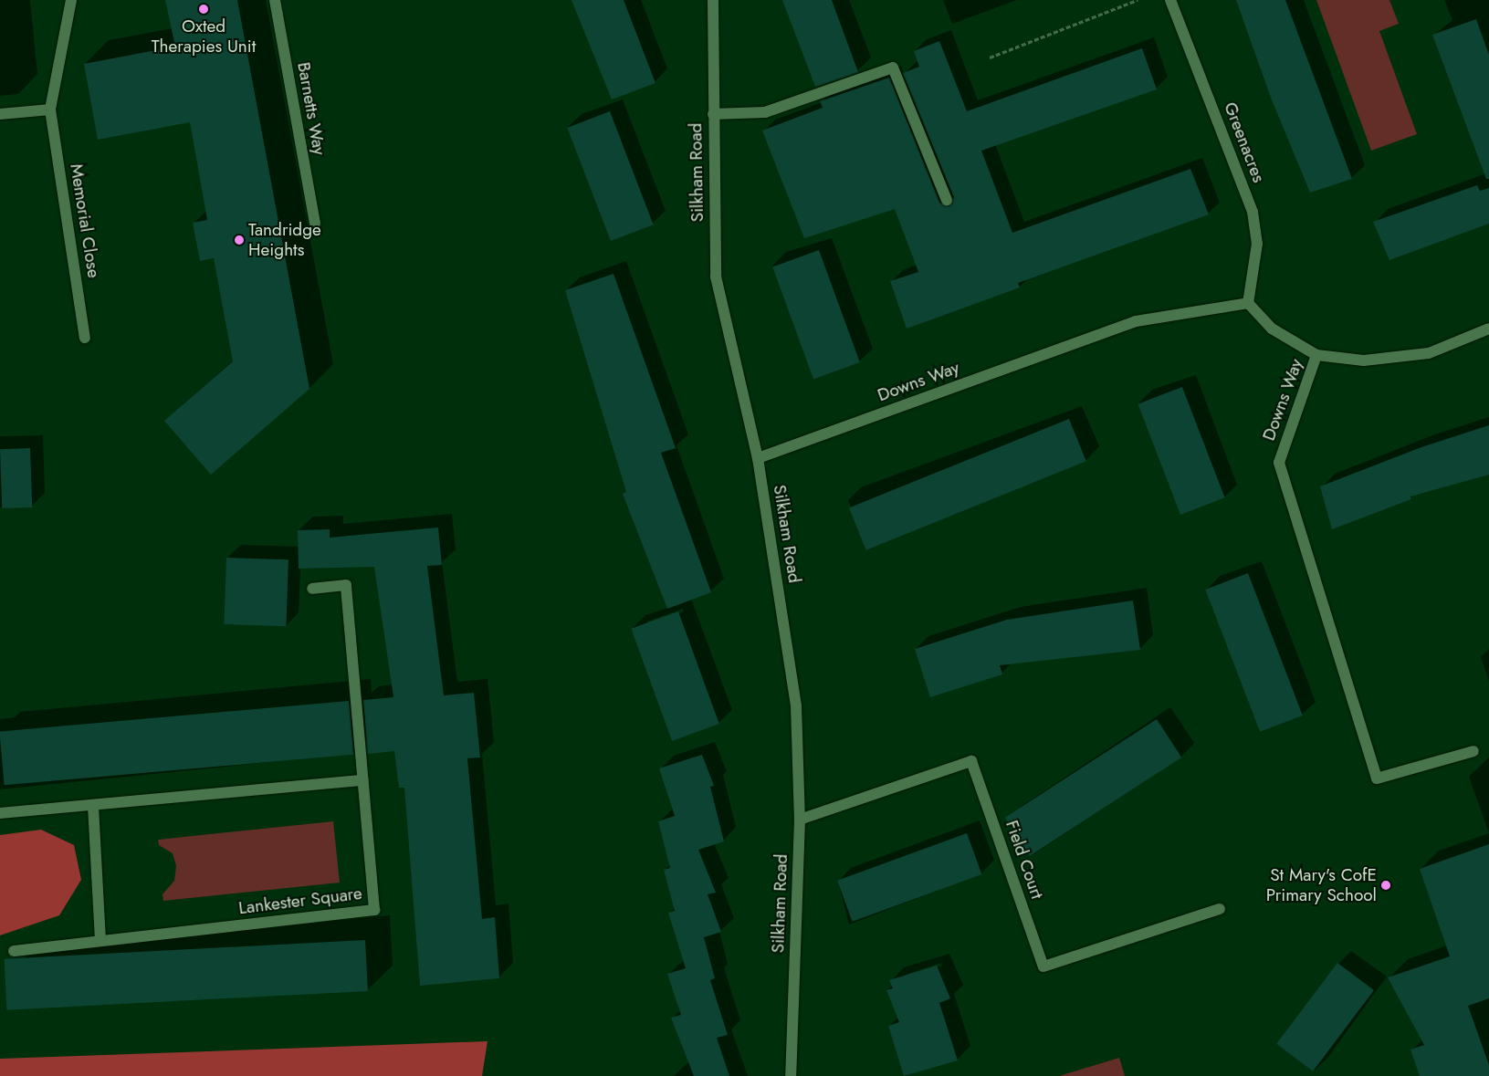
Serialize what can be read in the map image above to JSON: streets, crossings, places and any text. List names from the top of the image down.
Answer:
{
  "streets": {
    "street": [
      "Barnetts Way",
      "Greenacres",
      "Silkham Road",
      "Memorial Close",
      "Downs Way",
      "Field Court",
      "Lankester Square"
    ]
  },
  "crossings": [
    ["Greenacres", "Downs Way"],
    ["Silkham Road", "Downs Way"],
    ["Silkham Road", "Field Court"]
  ],
  "places": ["Oxted Therapies Unit", "Tandridge Heights", "St Mary's CofE Primary School"]
}
